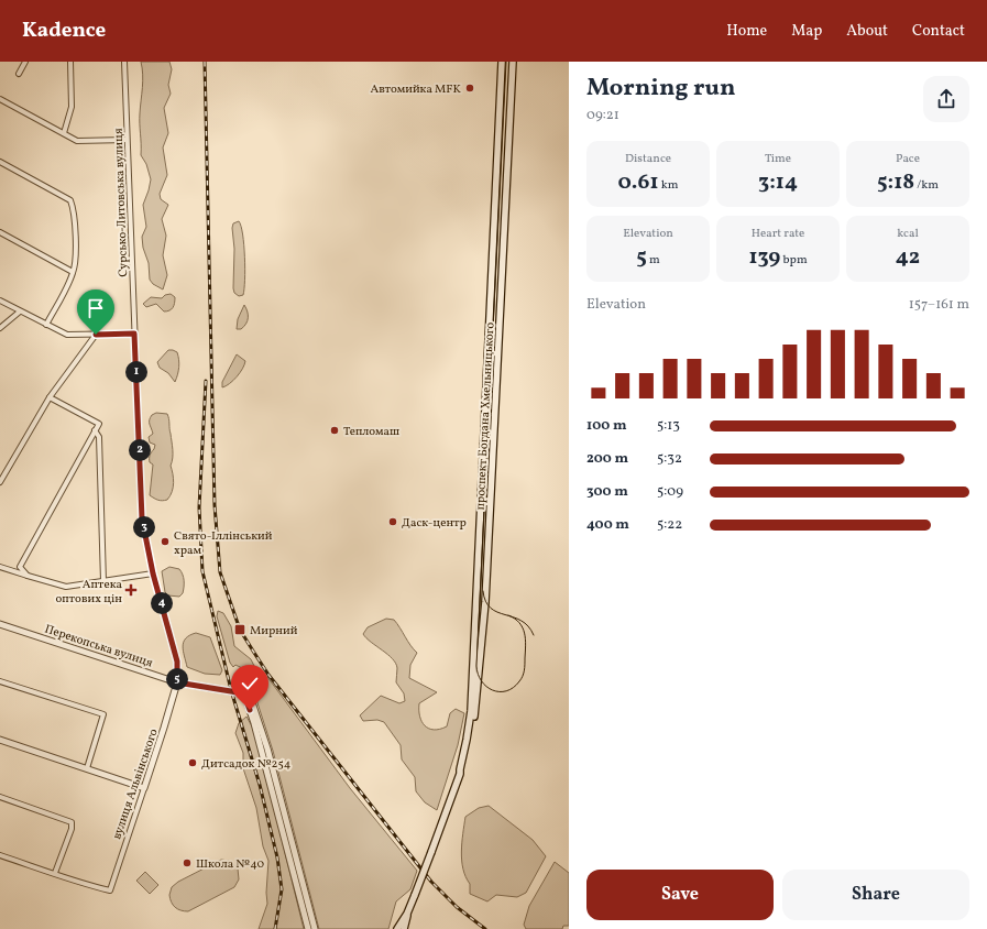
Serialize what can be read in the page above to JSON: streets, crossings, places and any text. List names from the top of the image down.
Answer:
{
  "streets": {
    "main road": ["проспект Богдана Хмельницького"],
    "street": ["Сурсько-Литовська вулиця", "Перекопська вулиця", "вулиця Альвінського"]
  },
  "crossings": [
    ["Сурсько-Литовська вулиця", "Перекопська вулиця"],
    ["Сурсько-Литовська вулиця", "вулиця Альвінського"],
    ["Перекопська вулиця", "вулиця Альвінського"]
  ],
  "places": {
    "other": [
      "Автомийка MFK",
      "Тепломаш",
      "Даск-центр",
      "Свято-Іллінський храм",
      "Дитсадок №254",
      "Школа №40"
    ],
    "health": ["Аптека оптових цін"],
    "transit": ["Мирний"]
  },
  "page": {
    "header": "Kadence",
    "nav": [
      "Home",
      "Map",
      "About",
      "Contact"
    ],
    "heading": ["Morning run", "09:21"],
    "stats": [
      ["Distance", "0.61 km"],
      ["Time", "3:14"],
      ["Pace", "5:18 /km"],
      ["Elevation", "5 m"],
      ["Heart rate", "139 bpm"],
      ["kcal", "42"]
    ],
    "chart": ["Elevation", "157–161 m"],
    "pins": [
      "1",
      "2",
      "3",
      "4",
      "5"
    ],
    "list": [
      {
        "name": "100 m",
        "note": "5:13"
      },
      {
        "name": "200 m",
        "note": "5:32"
      },
      {
        "name": "300 m",
        "note": "5:09"
      },
      {
        "name": "400 m",
        "note": "5:22"
      }
    ],
    "buttons": ["Save", "Share"]
  }
}
